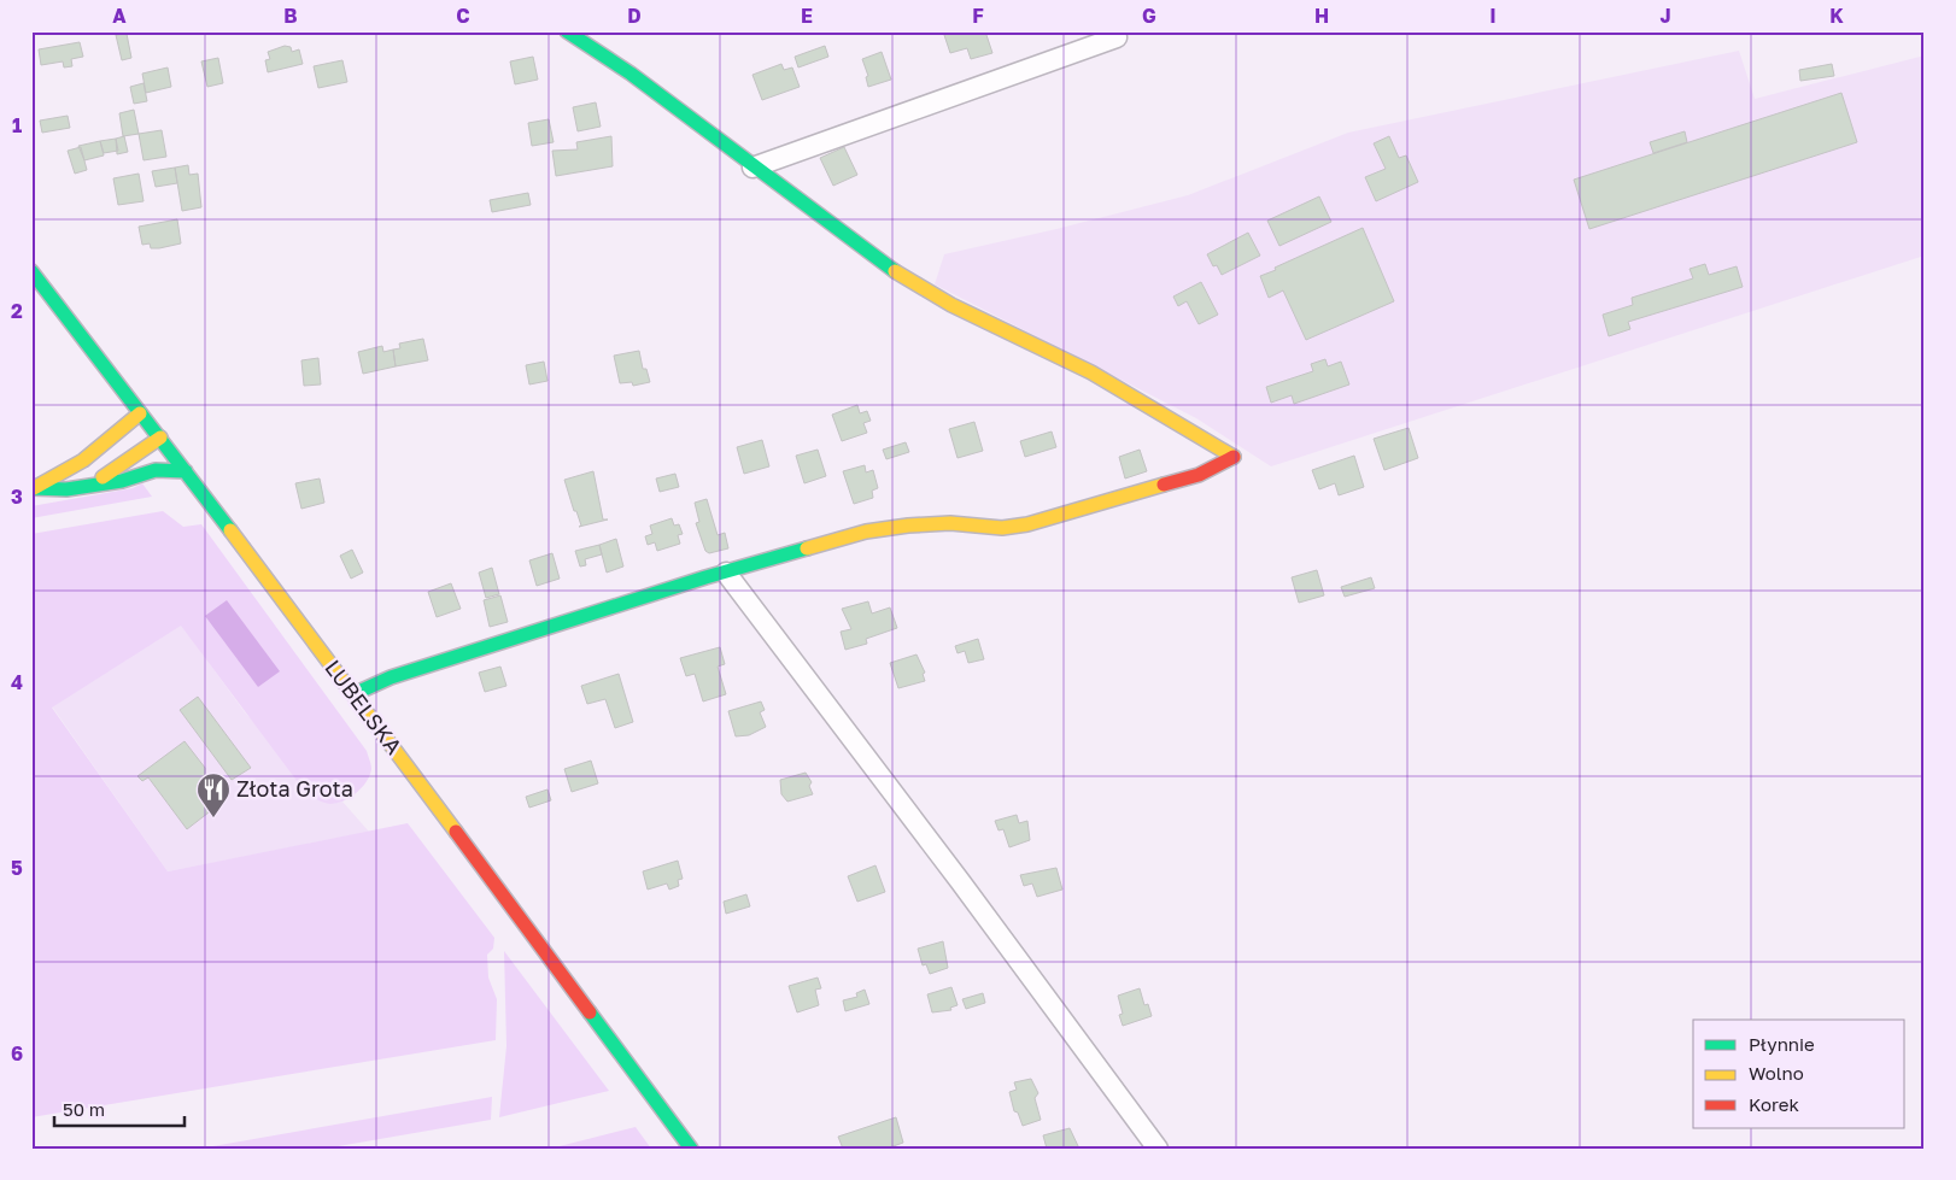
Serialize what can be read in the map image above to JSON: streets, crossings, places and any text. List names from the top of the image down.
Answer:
{
  "streets": {
    "street": ["LUBELSKA"]
  },
  "places": {
    "restaurant": ["Złota Grota"]
  },
  "legend": ["Płynnie", "Wolno", "Korek"],
  "scale_bar": "50 m",
  "grid": {
    "columns": [
      "A",
      "B",
      "C",
      "D",
      "E",
      "F",
      "G",
      "H",
      "I",
      "J",
      "K"
    ],
    "rows": [
      "1",
      "2",
      "3",
      "4",
      "5",
      "6"
    ]
  }
}
